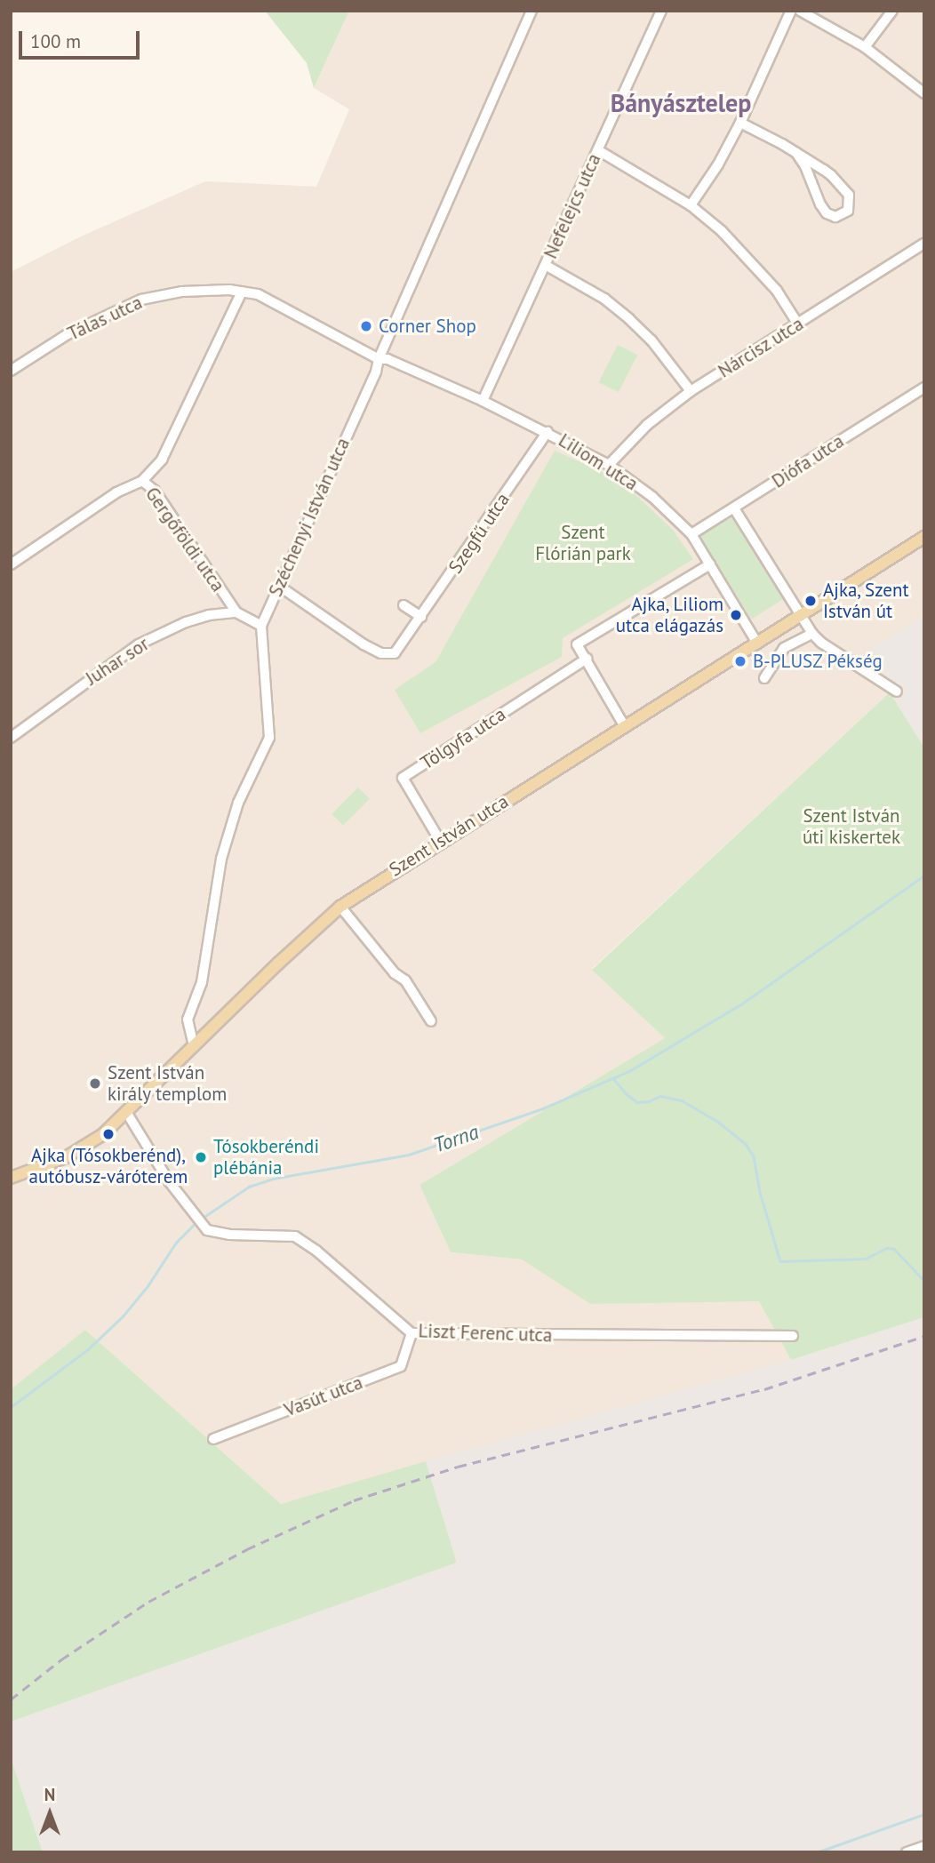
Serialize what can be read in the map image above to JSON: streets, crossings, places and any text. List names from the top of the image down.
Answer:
{
  "streets": {
    "main road": ["Szent István utca"],
    "street": [
      "Nefelejcs utca",
      "Tálas utca",
      "Nárcisz utca",
      "Diófa utca",
      "Liliom utca",
      "Széchenyi István utca",
      "Szegfű utca",
      "Gergőföldi utca",
      "Juhar sor",
      "Tölgyfa utca",
      "Liszt Ferenc utca",
      "Vasút utca"
    ]
  },
  "crossings": [
    ["Nefelejcs utca", "Liliom utca"],
    ["Tálas utca", "Liliom utca"],
    ["Tálas utca", "Széchenyi István utca"],
    ["Nárcisz utca", "Liliom utca"],
    ["Diófa utca", "Liliom utca"],
    ["Liliom utca", "Széchenyi István utca"],
    ["Liliom utca", "Szegfű utca"],
    ["Liliom utca", "Szent István utca"],
    ["Széchenyi István utca", "Szegfű utca"],
    ["Széchenyi István utca", "Gergőföldi utca"],
    ["Széchenyi István utca", "Szent István utca"],
    ["Gergőföldi utca", "Juhar sor"],
    ["Tölgyfa utca", "Szent István utca"],
    ["Szent István utca", "Liszt Ferenc utca"],
    ["Liszt Ferenc utca", "Vasút utca"]
  ],
  "districts": ["Bányásztelep"],
  "water": ["Torna"],
  "parks": ["Szent Flórián park", "Szent István úti kiskertek"],
  "places": [
    "Corner Shop",
    "Ajka, Szent István út",
    "Ajka, Liliom utca elágazás",
    "B-PLUSZ Pékség",
    "Szent István király templom",
    "Ajka (Tósokberénd), autóbusz-váróterem",
    "Tósokberéndi plébánia"
  ],
  "scale_bar": "100 m",
  "north": "top"
}
